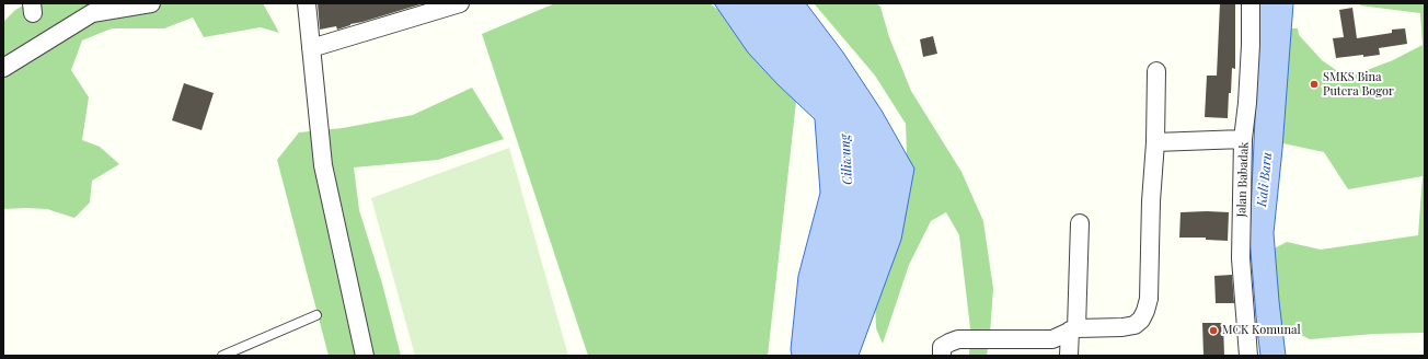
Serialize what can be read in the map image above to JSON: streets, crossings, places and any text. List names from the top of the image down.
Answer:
{
  "streets": {
    "street": ["Jalan Babadak"]
  },
  "water": ["Ciliwung", "Kali Baru"],
  "places": ["SMKS Bina Putera Bogor", "MCK Komunal"]
}
